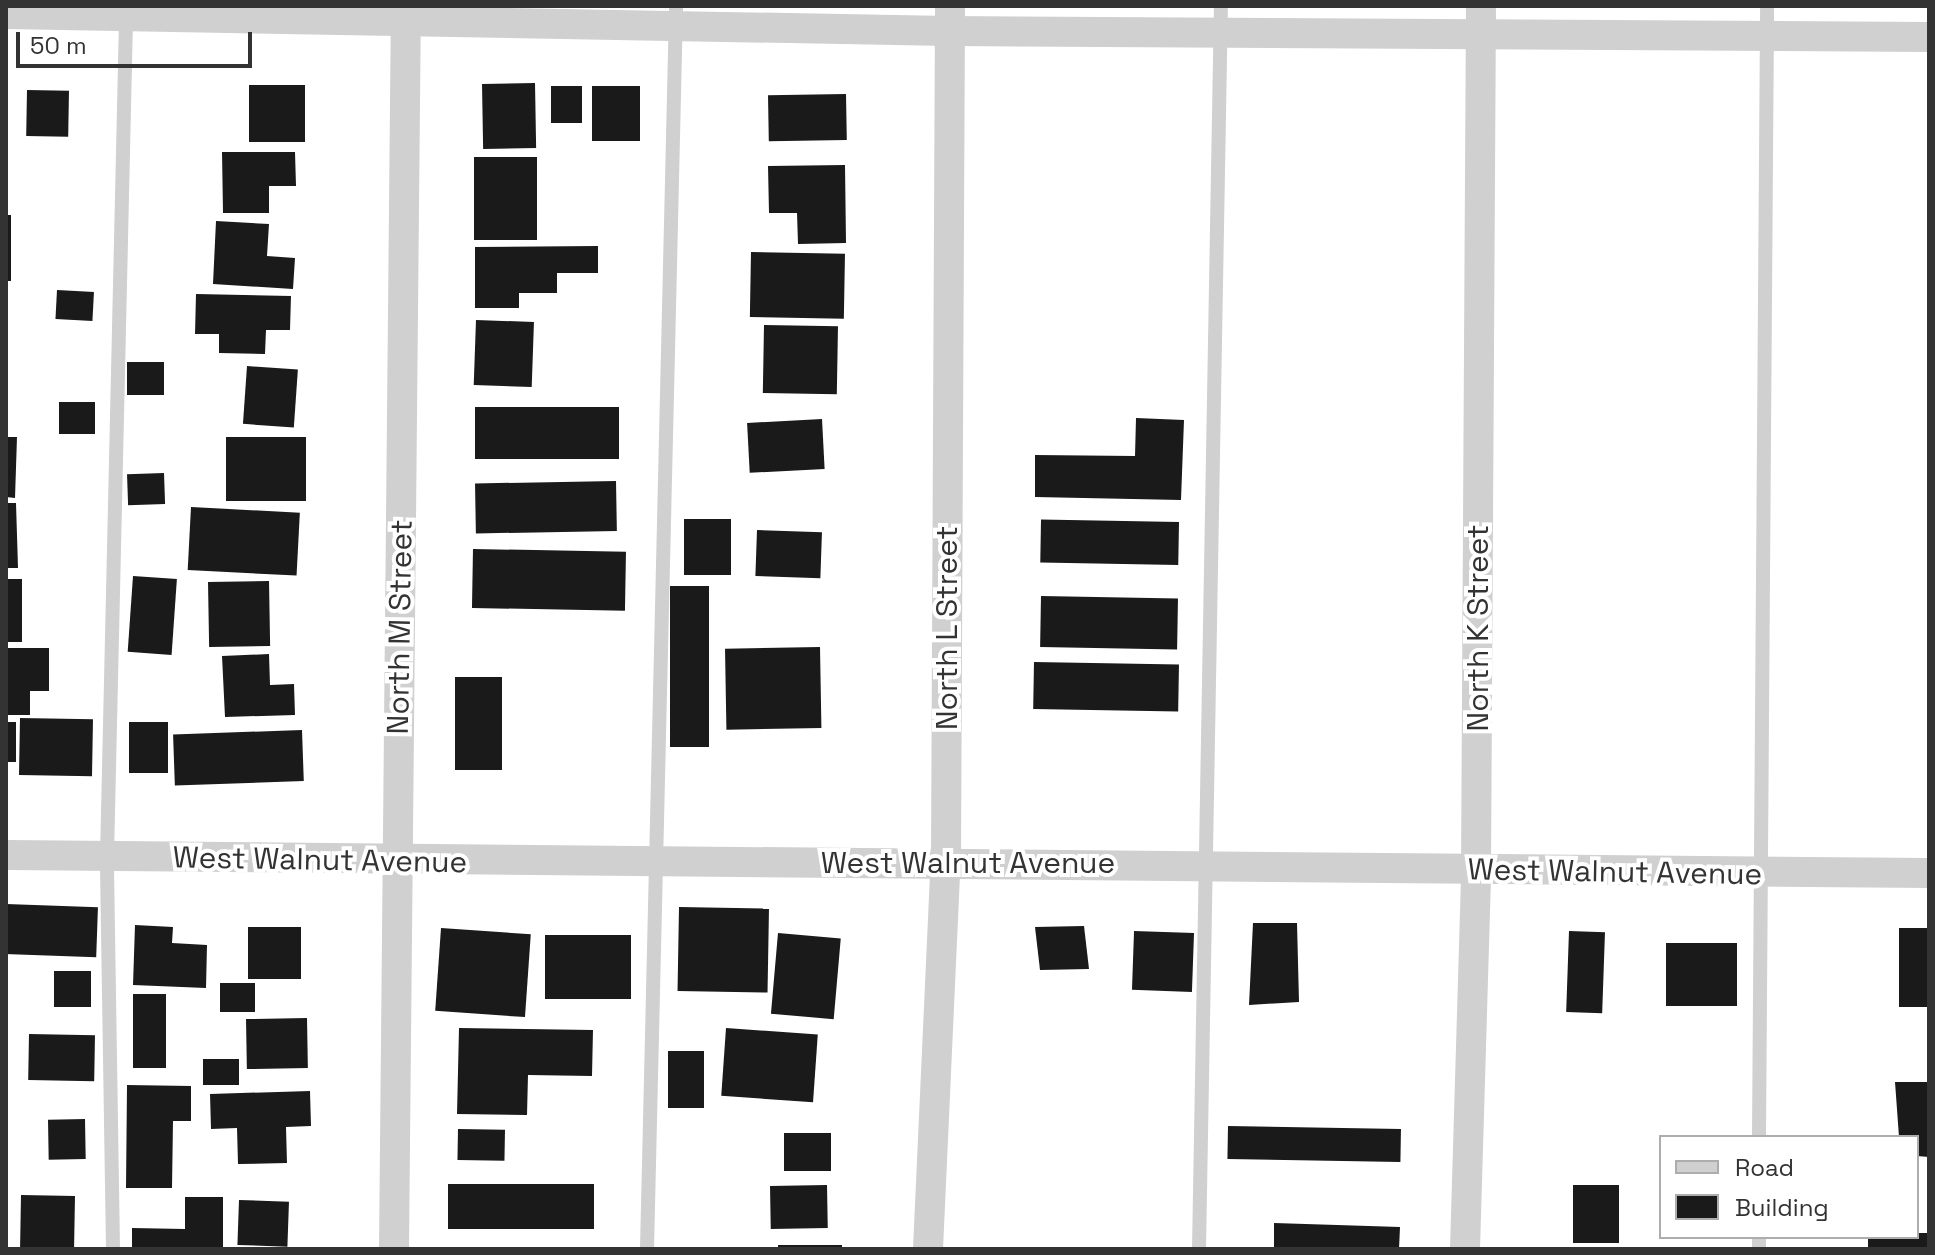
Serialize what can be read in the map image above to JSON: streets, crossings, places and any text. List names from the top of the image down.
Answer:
{
  "streets": {
    "street": [
      "North M Street",
      "North L Street",
      "North K Street",
      "West Walnut Avenue"
    ]
  },
  "crossings": [
    ["North M Street", "West Walnut Avenue"],
    ["North L Street", "West Walnut Avenue"],
    ["North K Street", "West Walnut Avenue"]
  ],
  "legend": ["Road", "Building"],
  "scale_bar": "50 m"
}
